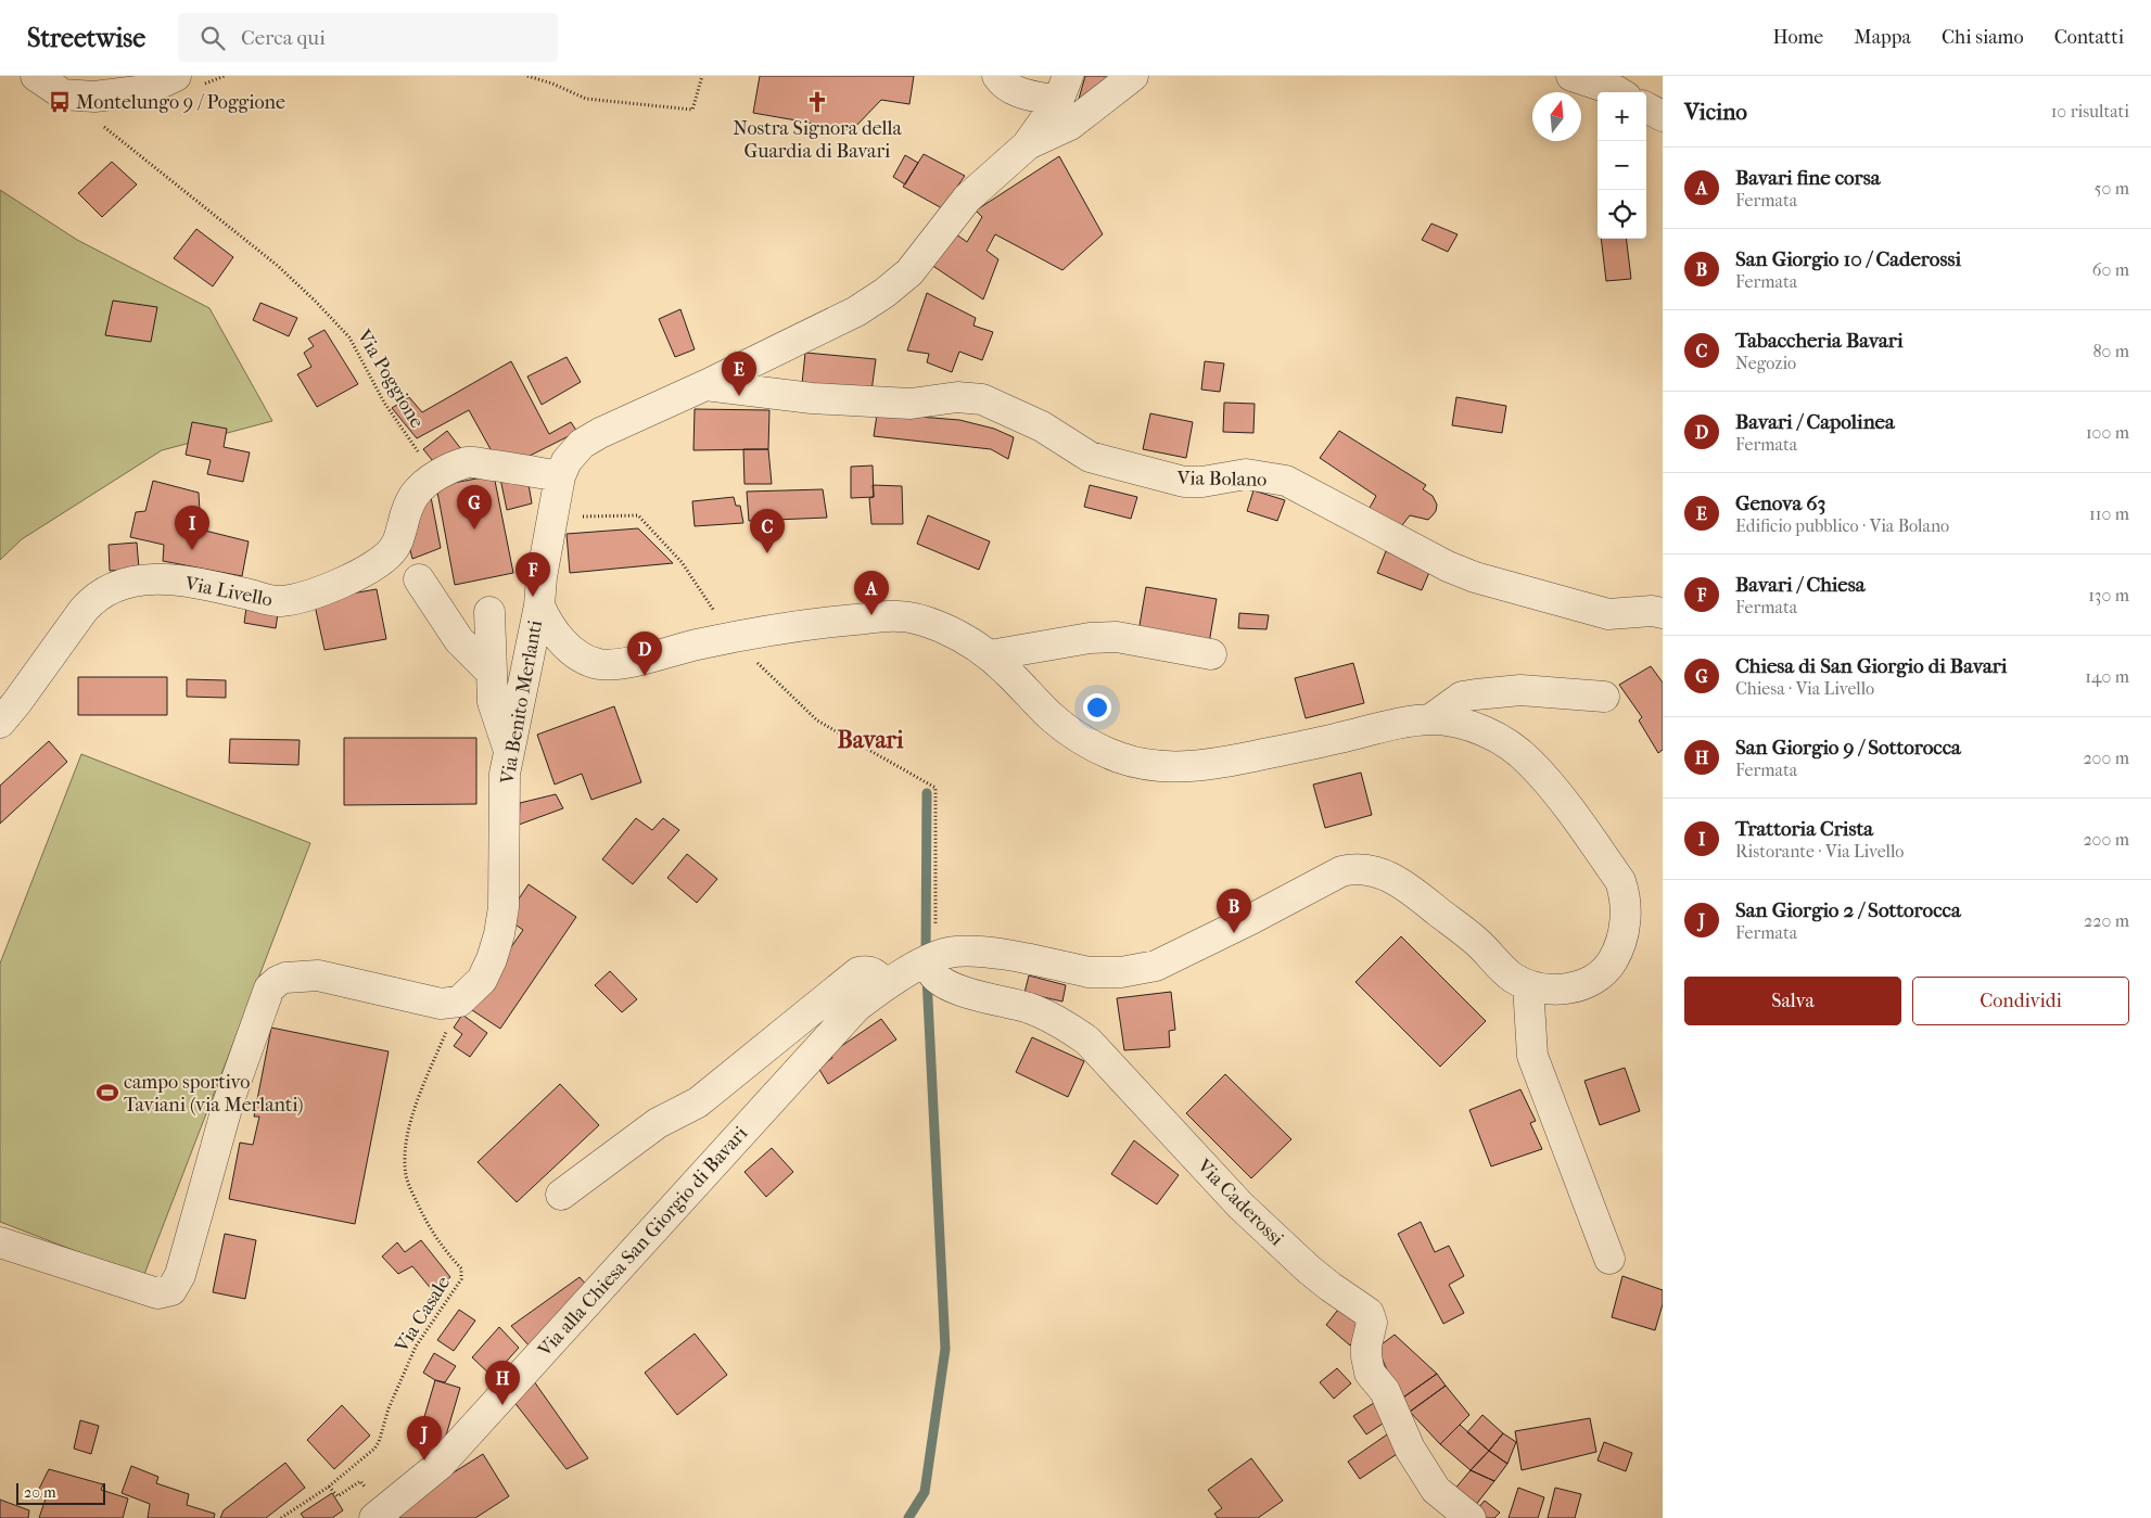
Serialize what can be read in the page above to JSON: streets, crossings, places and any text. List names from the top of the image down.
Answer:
{
  "streets": {
    "street": [
      "Via Bolano",
      "Via Livello",
      "Via Benito Merlanti",
      "Via Caderossi",
      "Via alla Chiesa San Giorgio di Bavari"
    ],
    "path": ["Via Poggione", "Via Casale"]
  },
  "crossings": [
    ["Via Poggione", "Via Livello"],
    ["Via Benito Merlanti", "Via alla Chiesa San Giorgio di Bavari"],
    ["Via Benito Merlanti", "Via Casale"],
    ["Via Caderossi", "Via alla Chiesa San Giorgio di Bavari"]
  ],
  "districts": ["Bavari"],
  "places": {
    "bus stop": ["Montelungo 9 / Poggione"],
    "church": ["Nostra Signora della Guardia di Bavari"],
    "sports": ["campo sportivo Taviani (via Merlanti)"]
  },
  "scale_bar": "20 m",
  "north": "top",
  "page": {
    "header": "Streetwise",
    "search": "Cerca qui",
    "nav": [
      "Home",
      "Mappa",
      "Chi siamo",
      "Contatti"
    ],
    "heading": ["Vicino", "10 risultati"],
    "map_buttons": ["+", "−"],
    "list": [
      {
        "mark": "A",
        "name": "Bavari fine corsa",
        "note": "Fermata",
        "value": "50 m"
      },
      {
        "mark": "B",
        "name": "San Giorgio 10 / Caderossi",
        "note": "Fermata",
        "value": "60 m"
      },
      {
        "mark": "C",
        "name": "Tabaccheria Bavari",
        "note": "Negozio",
        "value": "80 m"
      },
      {
        "mark": "D",
        "name": "Bavari / Capolinea",
        "note": "Fermata",
        "value": "100 m"
      },
      {
        "mark": "E",
        "name": "Genova 63",
        "note": "Edificio pubblico · Via Bolano",
        "value": "110 m"
      },
      {
        "mark": "F",
        "name": "Bavari / Chiesa",
        "note": "Fermata",
        "value": "130 m"
      },
      {
        "mark": "G",
        "name": "Chiesa di San Giorgio di Bavari",
        "note": "Chiesa · Via Livello",
        "value": "140 m"
      },
      {
        "mark": "H",
        "name": "San Giorgio 9 / Sottorocca",
        "note": "Fermata",
        "value": "200 m"
      },
      {
        "mark": "I",
        "name": "Trattoria Crista",
        "note": "Ristorante · Via Livello",
        "value": "200 m"
      },
      {
        "mark": "J",
        "name": "San Giorgio 2 / Sottorocca",
        "note": "Fermata",
        "value": "220 m"
      }
    ],
    "pins": [
      "E",
      "G",
      "I",
      "C",
      "F",
      "A",
      "D",
      "B",
      "H",
      "J"
    ],
    "buttons": ["Salva", "Condividi"],
    "scale": "20 m"
  }
}
